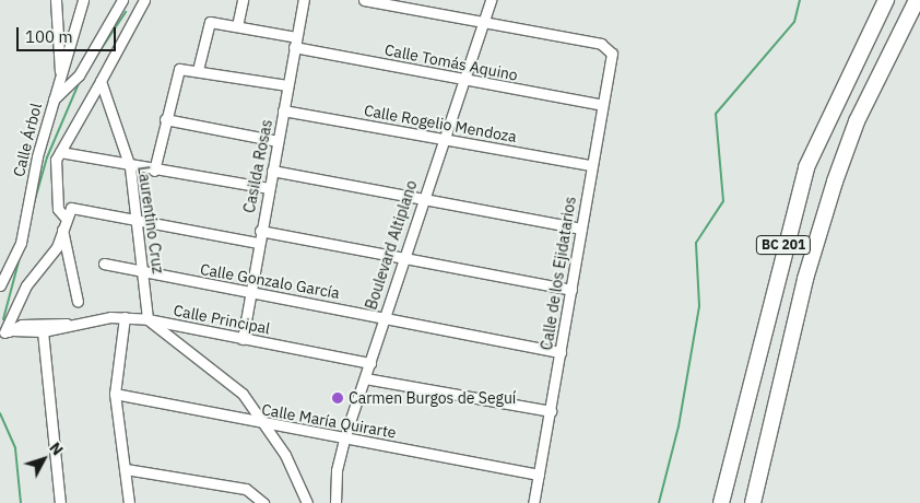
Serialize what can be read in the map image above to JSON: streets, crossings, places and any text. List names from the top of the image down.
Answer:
{
  "streets": {
    "highway": ["BC 201"],
    "street": [
      "Calle Tomás Aquino",
      "Calle Rogelio Mendoza",
      "Calle Árbol",
      "Casilda Rosas",
      "Laurentino Cruz",
      "Boulevard Altiplano",
      "Calle de los Ejidatarios",
      "Calle Gonzalo García",
      "Calle Principal",
      "Calle María Quirarte"
    ]
  },
  "crossings": [
    ["Calle Tomás Aquino", "Casilda Rosas"],
    ["Calle Tomás Aquino", "Boulevard Altiplano"],
    ["Calle Tomás Aquino", "Calle de los Ejidatarios"],
    ["Calle Rogelio Mendoza", "Casilda Rosas"],
    ["Calle Rogelio Mendoza", "Boulevard Altiplano"],
    ["Calle Rogelio Mendoza", "Calle de los Ejidatarios"],
    ["Casilda Rosas", "Calle Gonzalo García"],
    ["Casilda Rosas", "Calle Principal"],
    ["Laurentino Cruz", "Calle Gonzalo García"],
    ["Laurentino Cruz", "Calle Principal"],
    ["Boulevard Altiplano", "Calle de los Ejidatarios"],
    ["Boulevard Altiplano", "Calle Gonzalo García"],
    ["Boulevard Altiplano", "Calle Principal"],
    ["Boulevard Altiplano", "Calle María Quirarte"],
    ["Calle de los Ejidatarios", "Calle Gonzalo García"],
    ["Calle de los Ejidatarios", "Calle María Quirarte"]
  ],
  "places": ["Carmen Burgos de Seguí"],
  "scale_bar": "100 m",
  "north": "top right"
}
